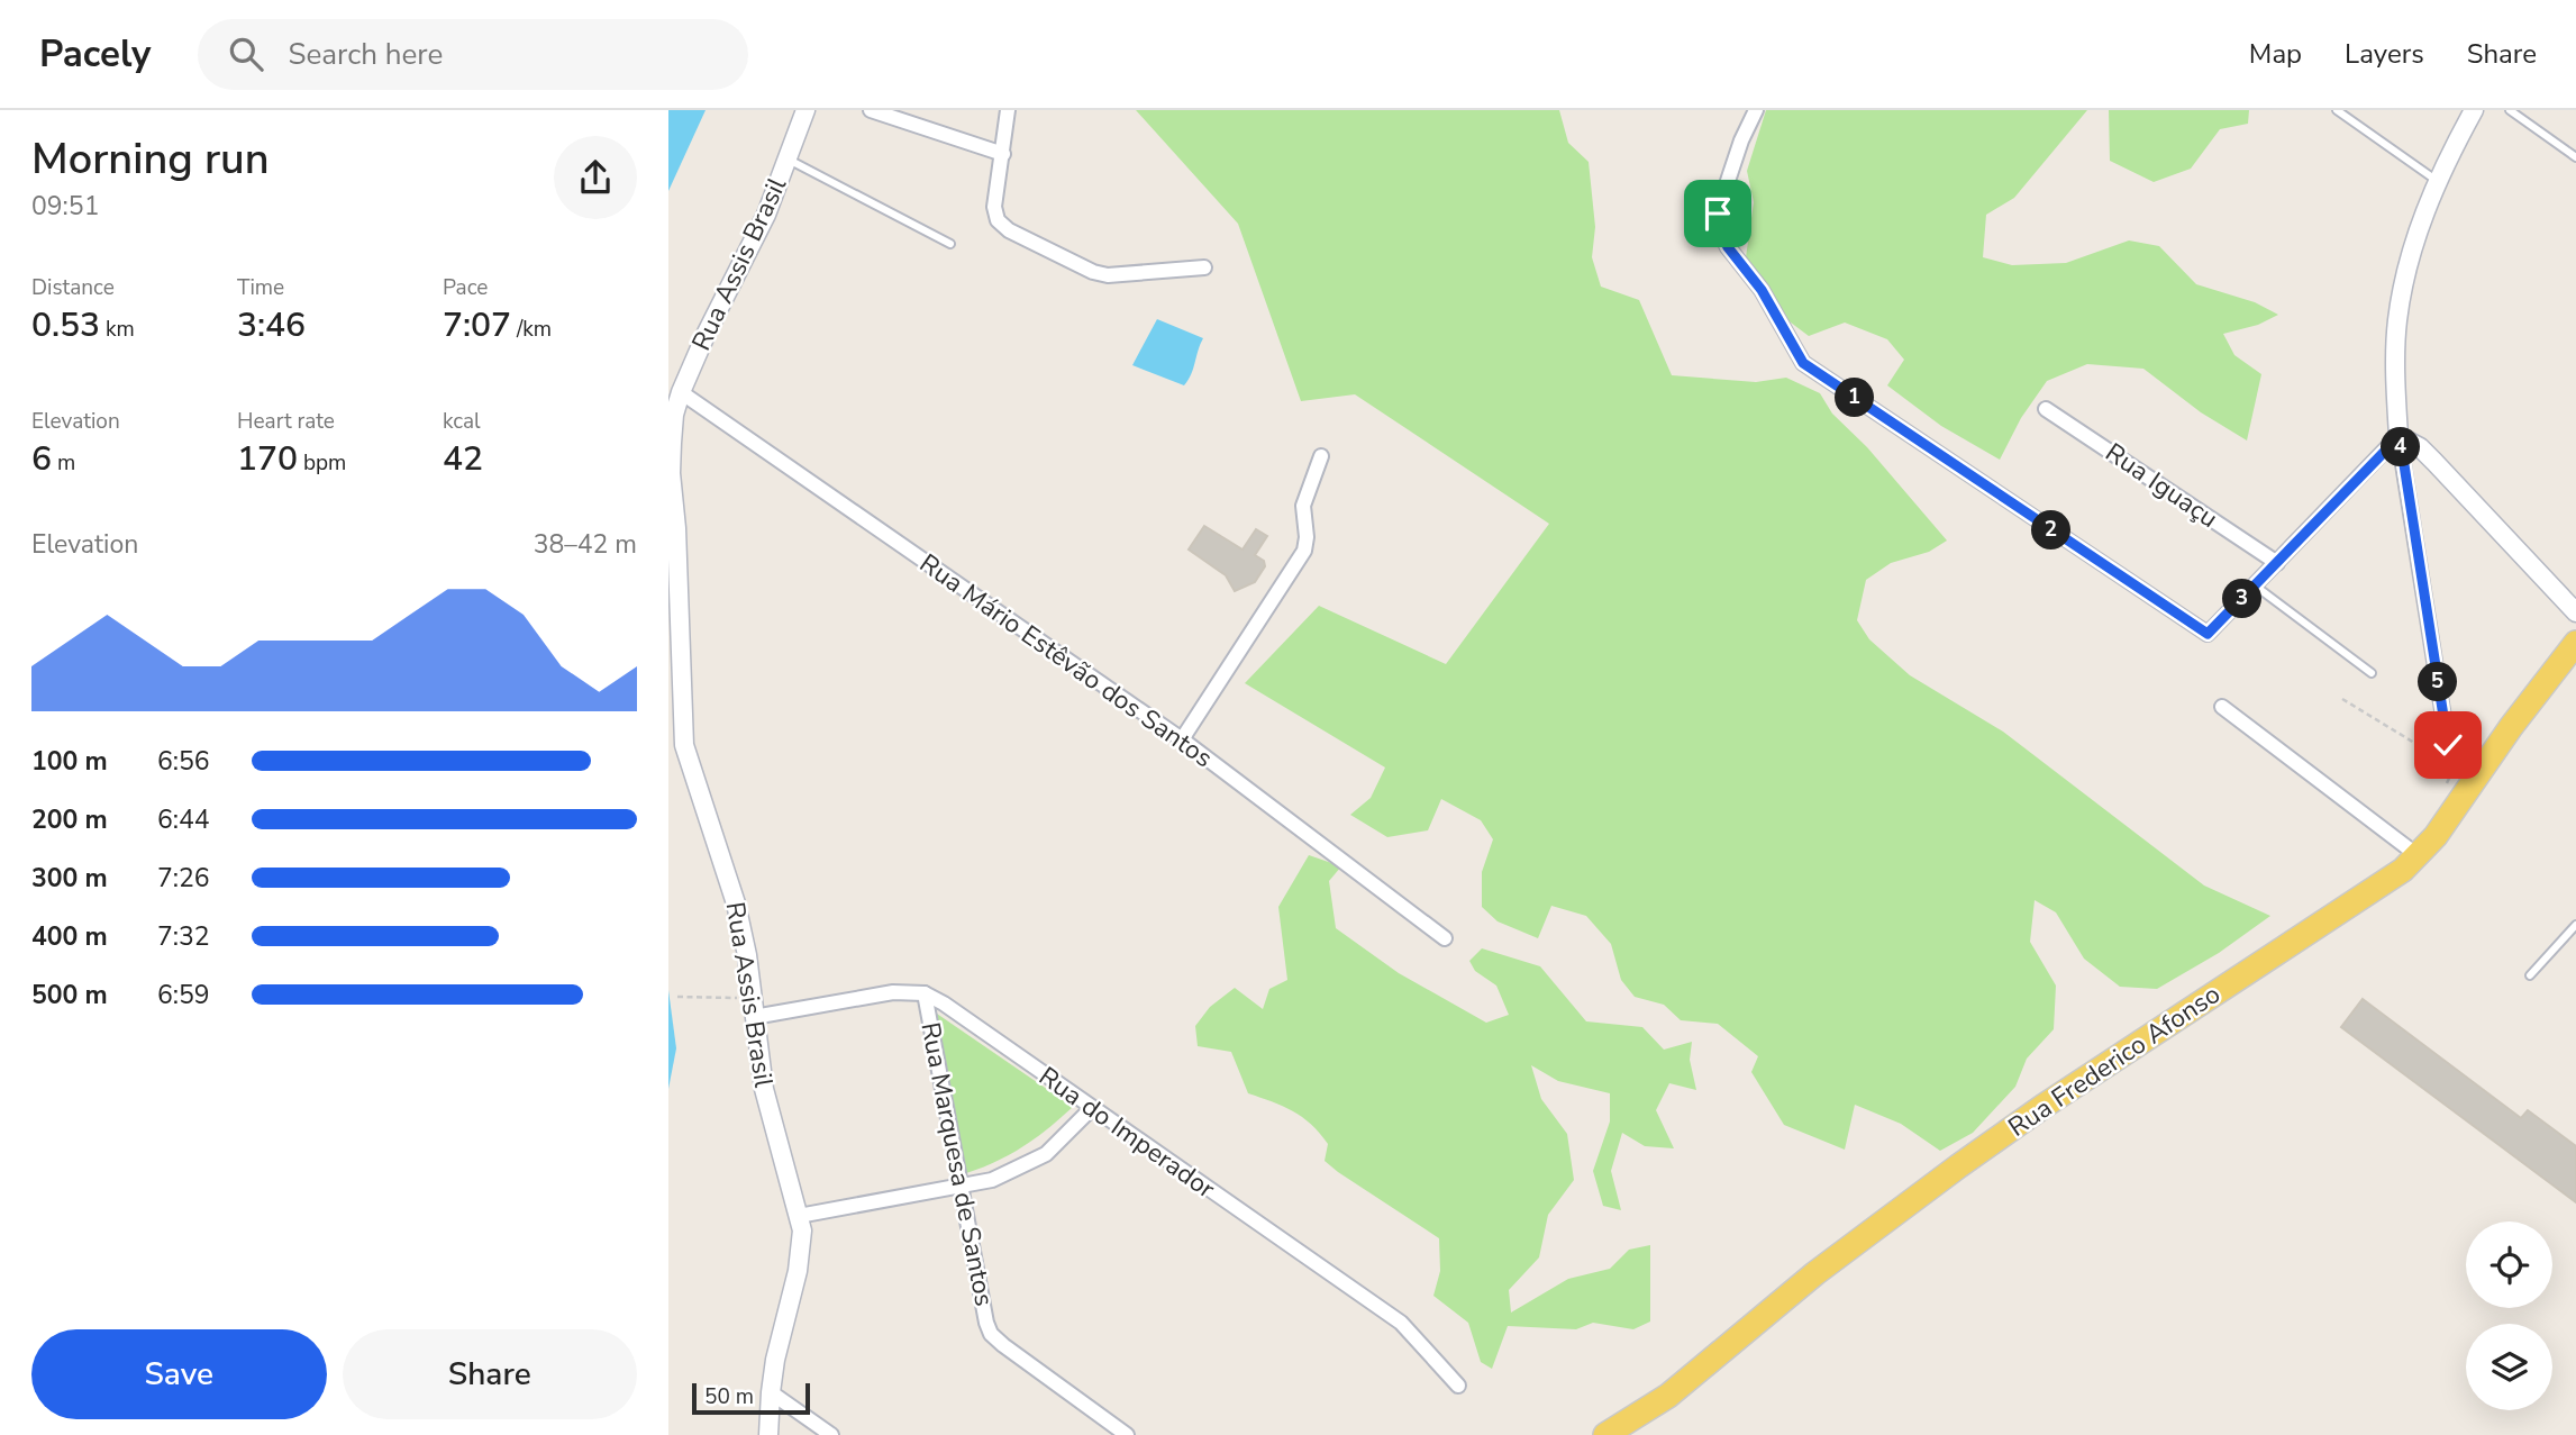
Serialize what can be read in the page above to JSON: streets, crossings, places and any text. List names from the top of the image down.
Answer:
{
  "streets": {
    "main road": ["Rua Frederico Afonso"],
    "street": [
      "Rua Assis Brasil",
      "Rua Iguaçu",
      "Rua Mário Estêvão dos Santos",
      "Rua do Imperador",
      "Rua Marquesa de Santos"
    ]
  },
  "crossings": [
    ["Rua Assis Brasil", "Rua Mário Estêvão dos Santos"],
    ["Rua do Imperador", "Rua Marquesa de Santos"]
  ],
  "scale_bar": "50 m",
  "page": {
    "header": "Pacely",
    "search": "Search here",
    "nav": ["Map", "Layers", "Share"],
    "heading": ["Morning run", "09:51"],
    "stats": [
      ["Distance", "0.53 km"],
      ["Time", "3:46"],
      ["Pace", "7:07 /km"],
      ["Elevation", "6 m"],
      ["Heart rate", "170 bpm"],
      ["kcal", "42"]
    ],
    "pins": [
      "1",
      "4",
      "2",
      "3",
      "5"
    ],
    "chart": ["Elevation", "38–42 m"],
    "list": [
      {
        "name": "100 m",
        "note": "6:56"
      },
      {
        "name": "200 m",
        "note": "6:44"
      },
      {
        "name": "300 m",
        "note": "7:26"
      },
      {
        "name": "400 m",
        "note": "7:32"
      },
      {
        "name": "500 m",
        "note": "6:59"
      }
    ],
    "buttons": ["Save", "Share"],
    "scale": "50 m"
  }
}
